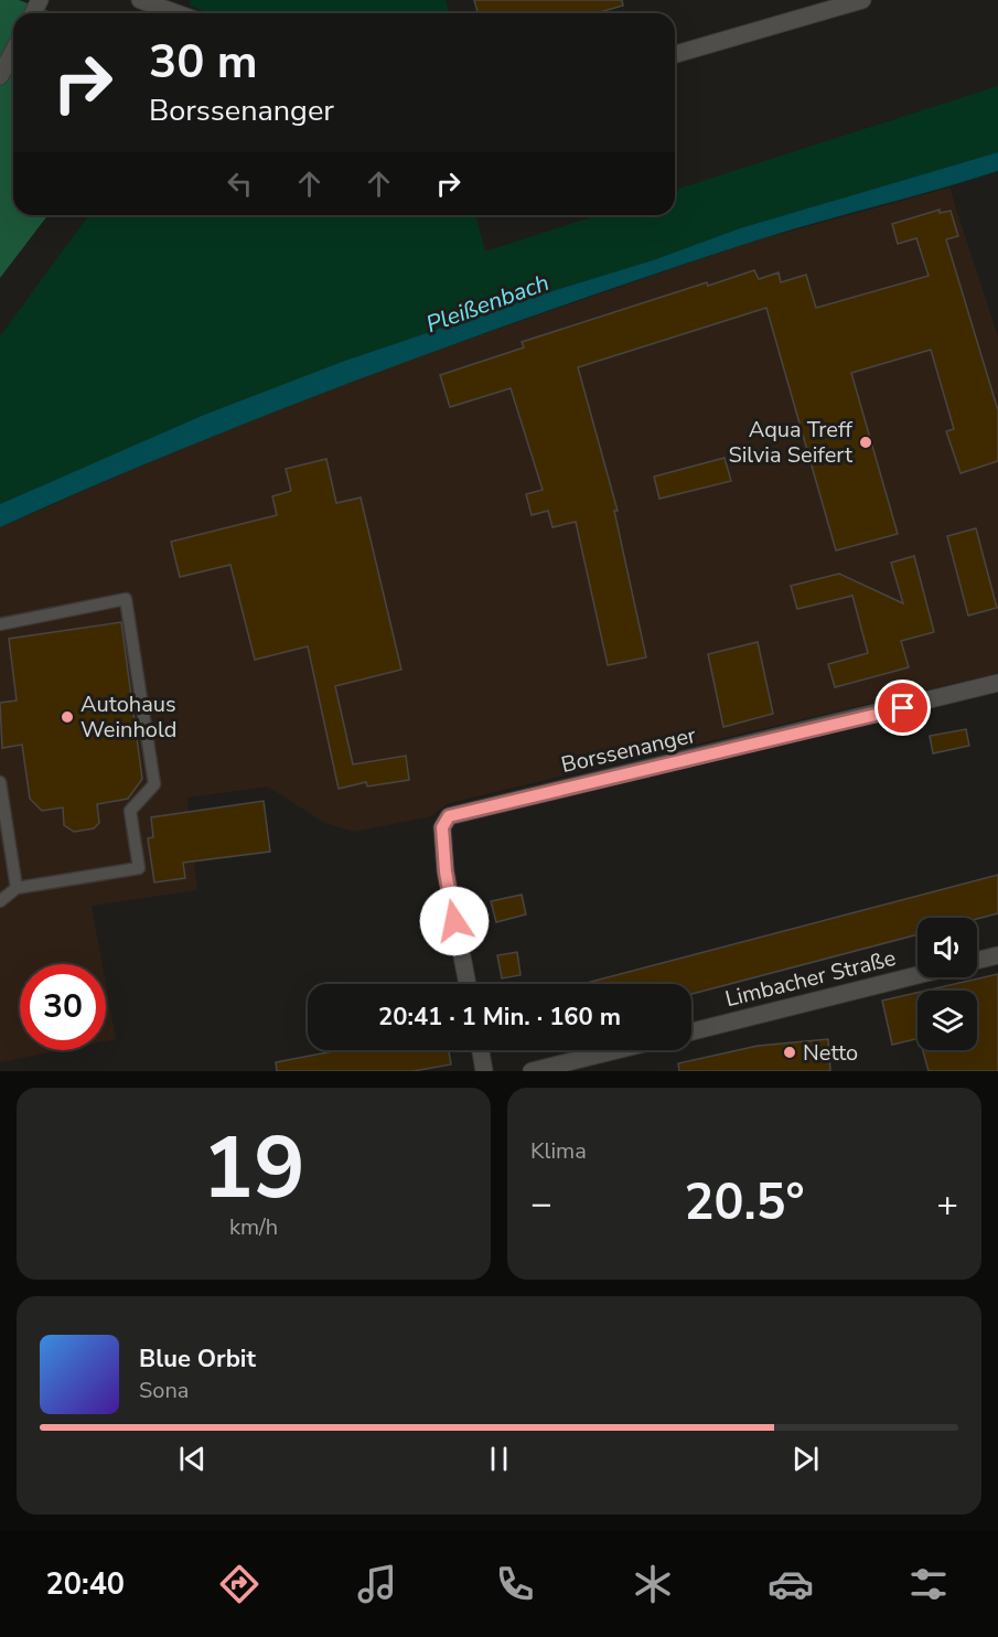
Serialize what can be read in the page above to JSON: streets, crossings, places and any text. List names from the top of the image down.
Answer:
{
  "streets": {
    "street": ["Borssenanger", "Limbacher Straße"]
  },
  "water": ["Pleißenbach"],
  "places": ["Aqua Treff Silvia Seifert", "Autohaus Weinhold", "Netto"],
  "page": {
    "turn": ["30 m", "Borssenanger"],
    "limit": "30",
    "trip": "20:41 · 1 Min. · 160 m",
    "tile": [
      ["19", "km/h"],
      "Klima"
    ],
    "heat": ["−", "20.5°", "+"],
    "song": ["Blue Orbit", "Sona"],
    "tabs": "20:40"
  }
}
